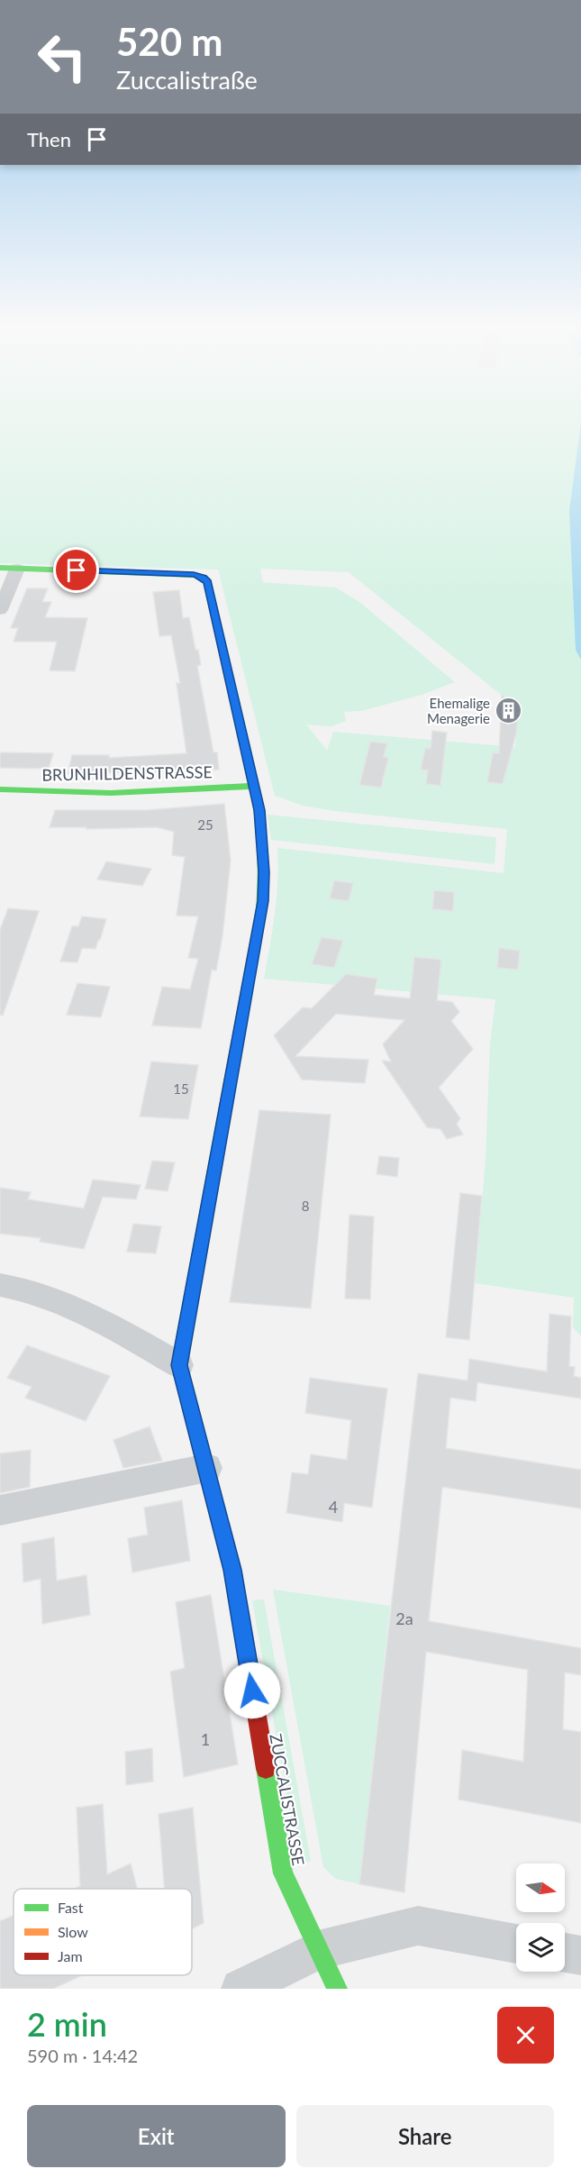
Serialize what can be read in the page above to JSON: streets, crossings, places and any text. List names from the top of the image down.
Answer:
{
  "streets": {
    "street": ["BRUNHILDENSTRASSE", "ZUCCALISTRASSE"]
  },
  "crossings": [
    ["BRUNHILDENSTRASSE", "ZUCCALISTRASSE"]
  ],
  "places": {
    "building": ["Ehemalige Menagerie"]
  },
  "house_numbers": [
    "25",
    "15",
    "8",
    "4",
    "2a",
    "1"
  ],
  "legend": ["Fast", "Slow", "Jam"],
  "north": "right",
  "page": {
    "turn": ["520 m", "Zuccalistraße"],
    "then": "Then",
    "heading": ["2 min", "590 m · 14:42"],
    "buttons": ["Exit", "Share"]
  }
}
